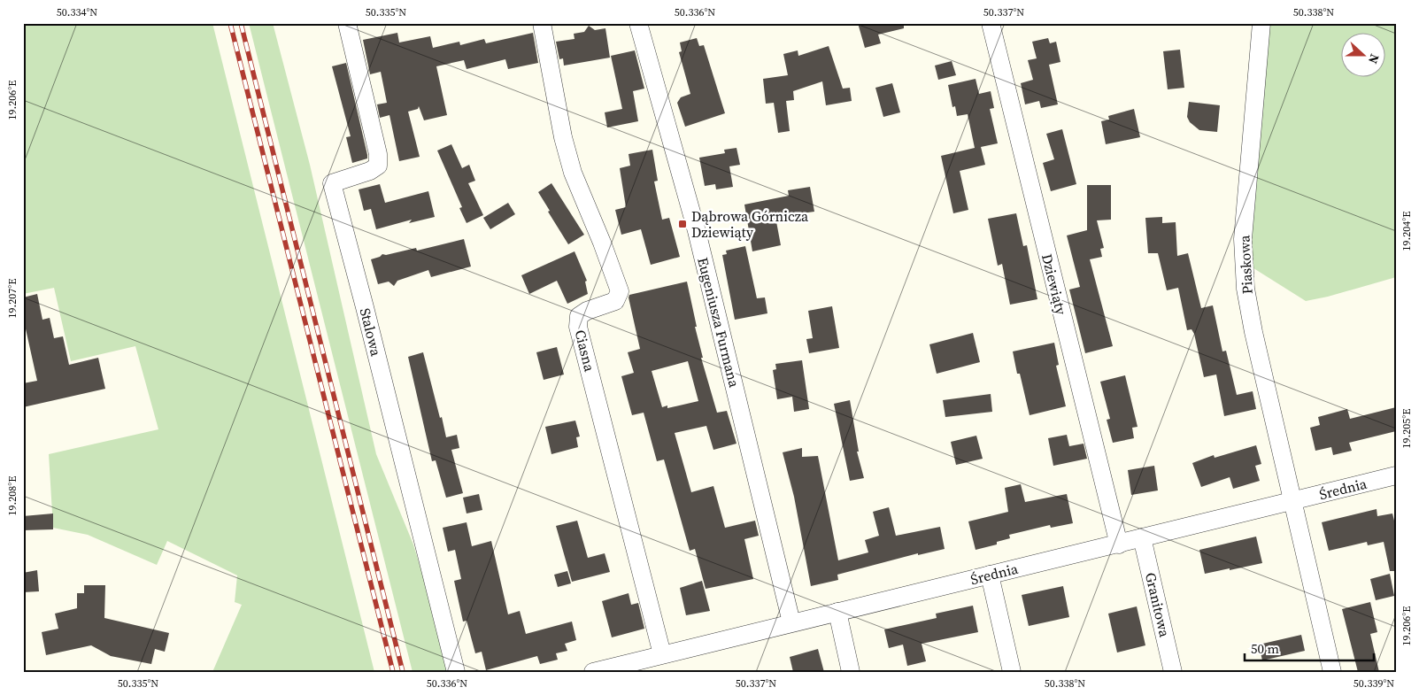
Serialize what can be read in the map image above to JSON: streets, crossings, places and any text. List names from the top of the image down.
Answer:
{
  "streets": {
    "street": [
      "Piaskowa",
      "Dziewiąty",
      "Eugeniusza Furmana",
      "Stalowa",
      "Ciasna",
      "Średnia",
      "Granitowa"
    ]
  },
  "crossings": [
    ["Piaskowa", "Średnia"],
    ["Dziewiąty", "Średnia"],
    ["Eugeniusza Furmana", "Średnia"],
    ["Ciasna", "Średnia"],
    ["Średnia", "Granitowa"]
  ],
  "places": {
    "transit": ["Dąbrowa Górnicza Dziewiąty"]
  },
  "scale_bar": "50 m",
  "north": "right",
  "coordinates": [
    "50.334°N",
    "50.335°N",
    "50.336°N",
    "50.337°N",
    "50.338°N",
    "19.206°E",
    "19.204°E",
    "19.207°E",
    "19.205°E",
    "19.208°E",
    "50.339°N"
  ]
}
